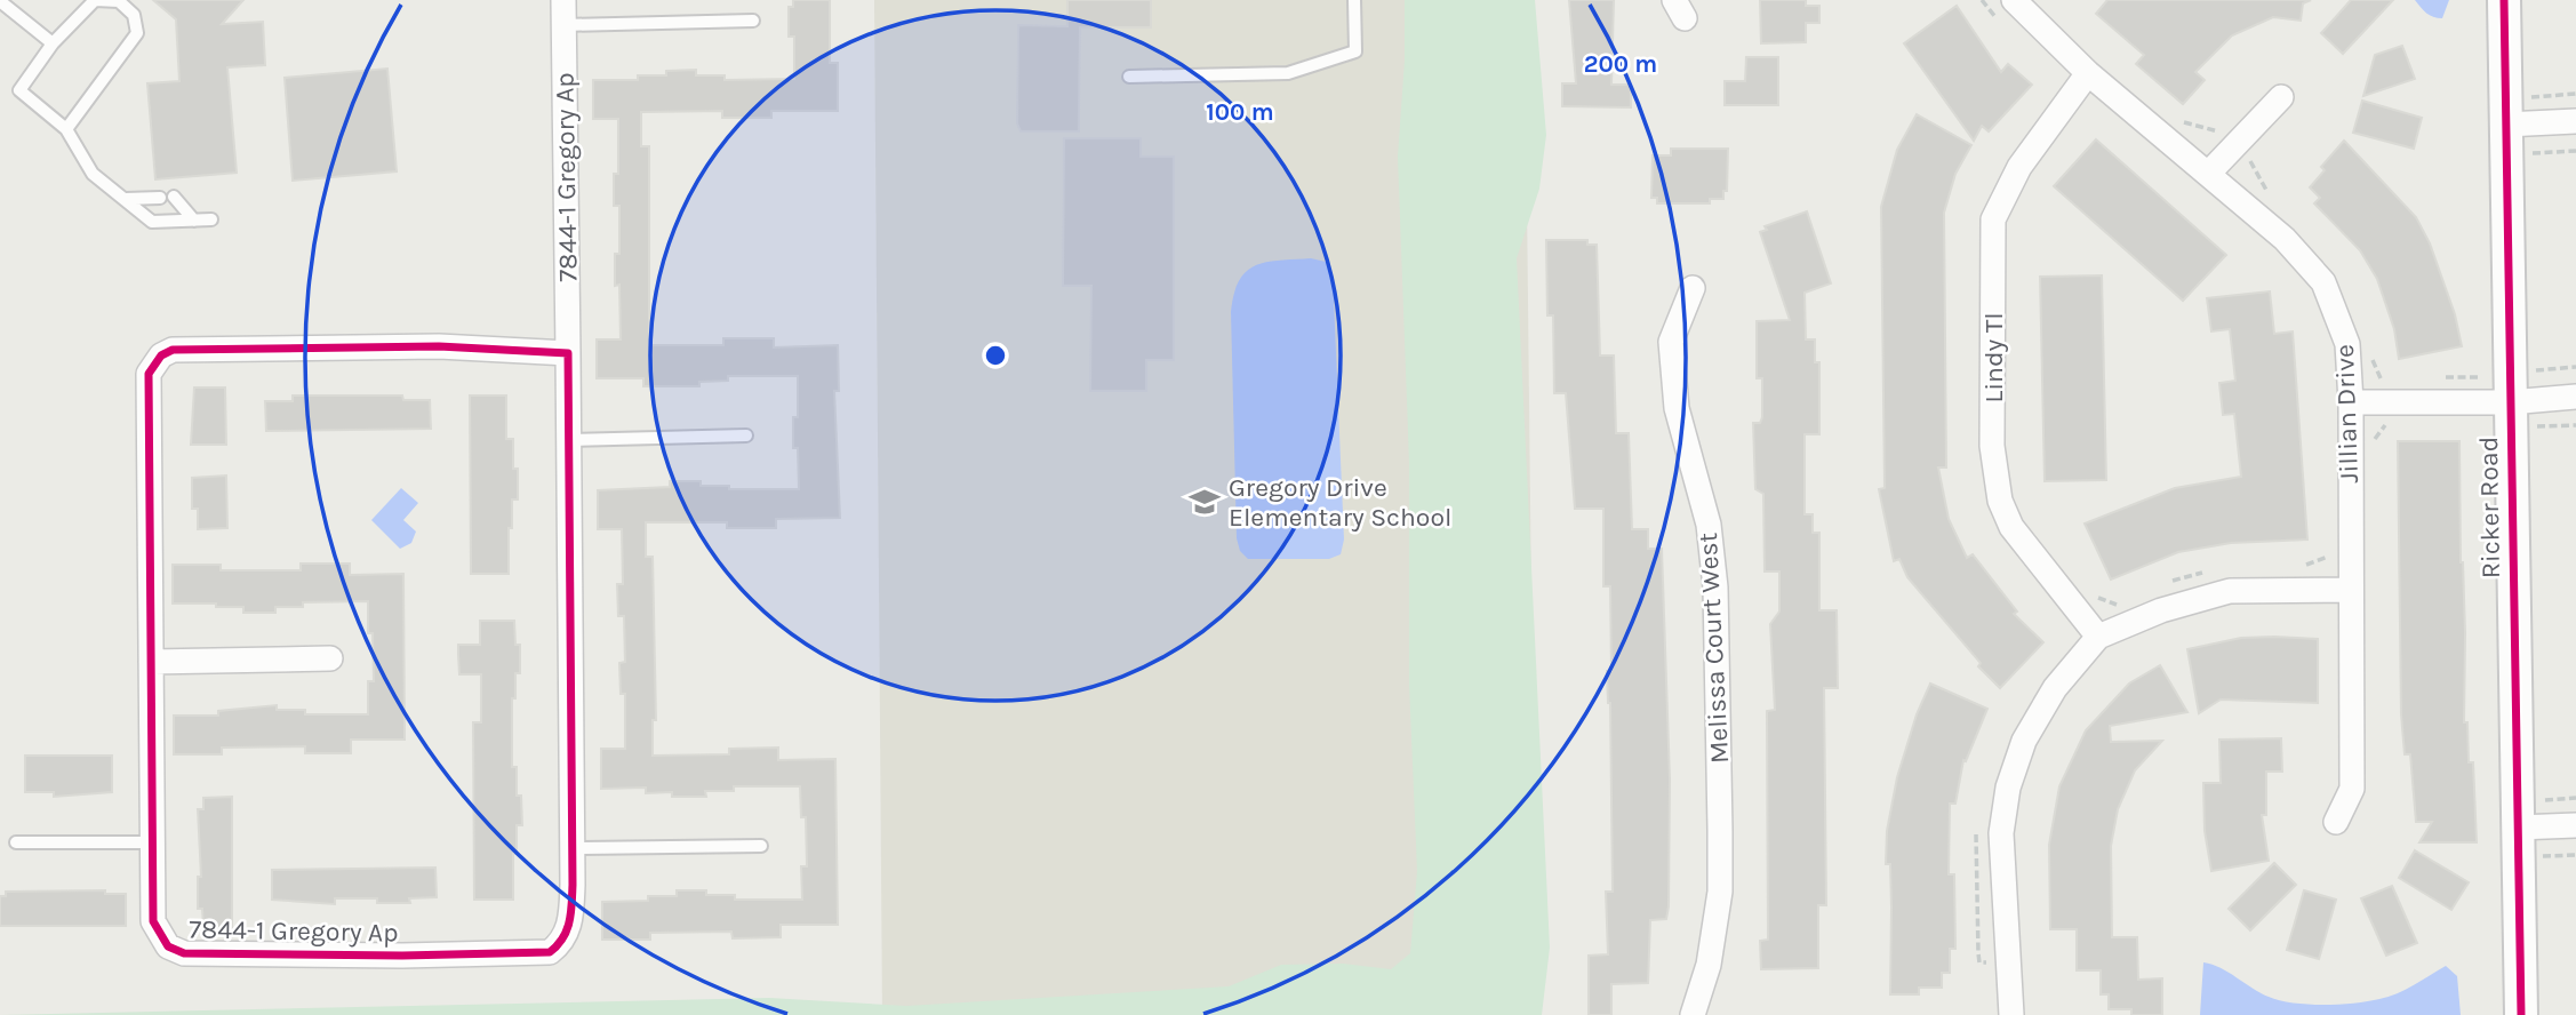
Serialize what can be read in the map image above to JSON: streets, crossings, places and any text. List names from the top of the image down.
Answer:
{
  "streets": {
    "street": [
      "7844-1 Gregory Ap",
      "Lindy Tl",
      "Jillian Drive",
      "Ricker Road",
      "Melissa Court West"
    ]
  },
  "crossings": [
    ["Lindy Tl", "Jillian Drive"]
  ],
  "places": {
    "school or university": ["Gregory Drive Elementary School"]
  },
  "rings": ["200 m", "100 m"]
}
